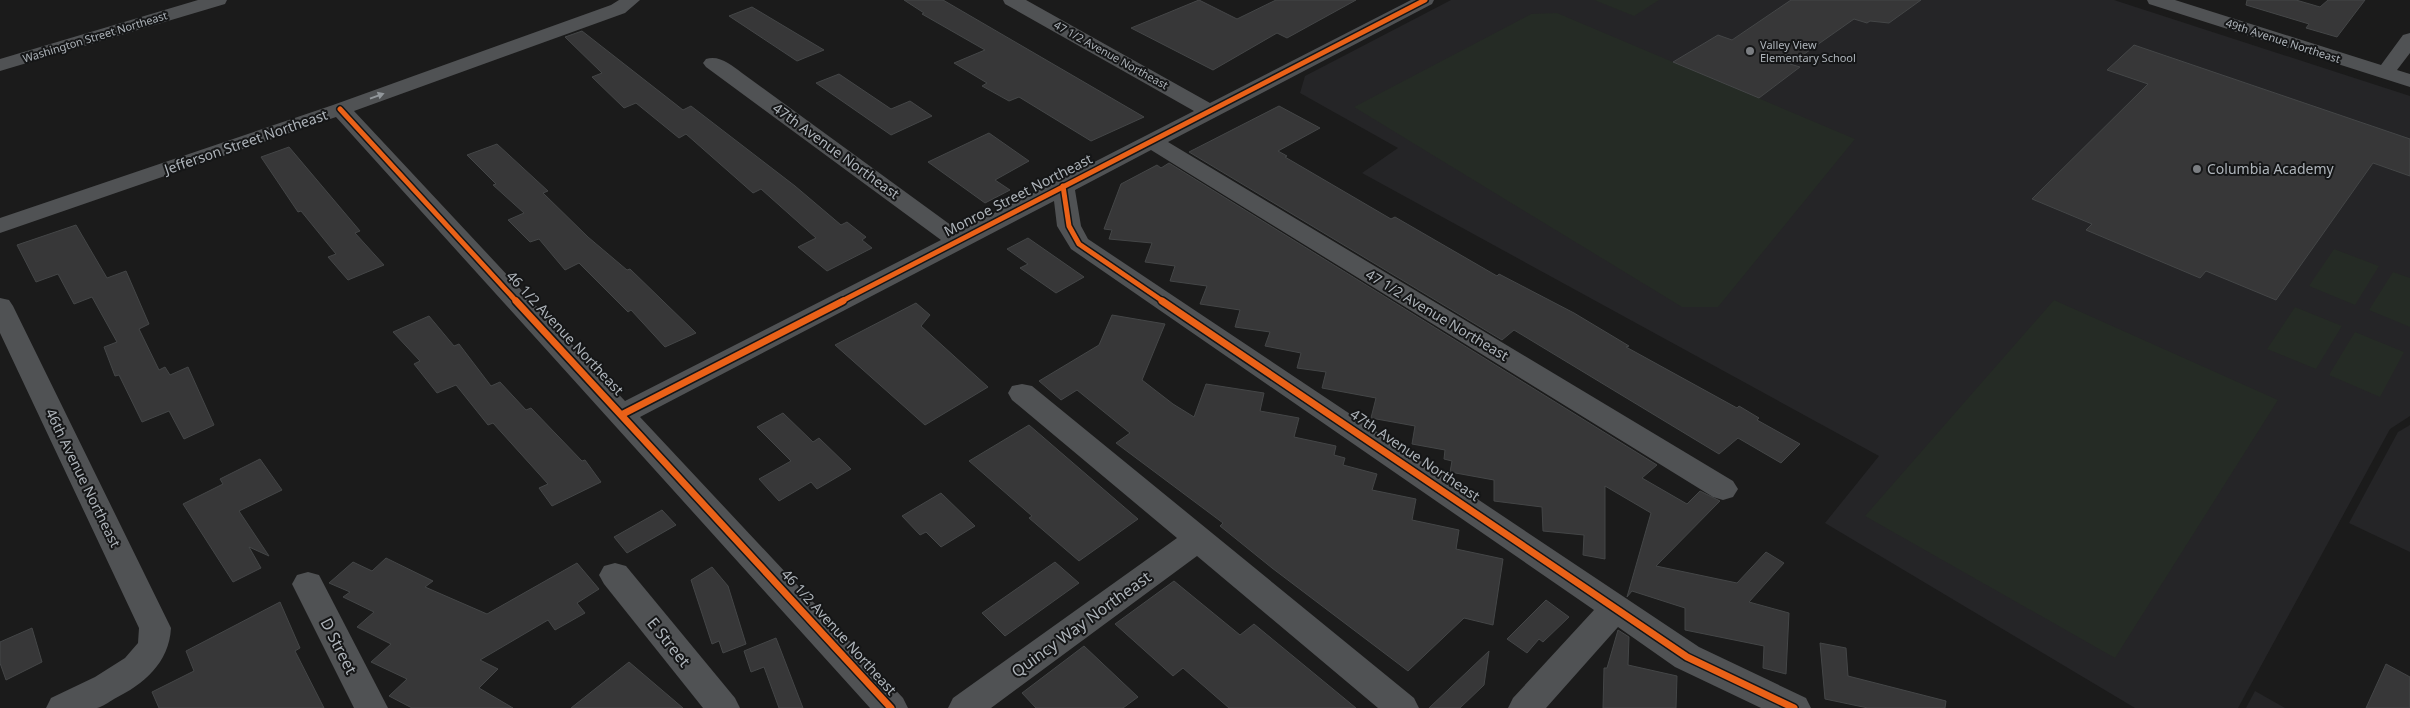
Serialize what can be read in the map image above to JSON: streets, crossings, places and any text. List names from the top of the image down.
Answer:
{
  "streets": {
    "street": [
      "Washington Street Northeast",
      "49th Avenue Northeast",
      "47 1/2 Avenue Northeast",
      "Jefferson Street Northeast",
      "47th Avenue Northeast",
      "Monroe Street Northeast",
      "46 1/2 Avenue Northeast",
      "46th Avenue Northeast",
      "Quincy Way Northeast",
      "E Street",
      "D Street"
    ]
  },
  "crossings": [
    ["47 1/2 Avenue Northeast", "Monroe Street Northeast"],
    ["Jefferson Street Northeast", "46 1/2 Avenue Northeast"],
    ["47th Avenue Northeast", "Monroe Street Northeast"],
    ["Monroe Street Northeast", "46 1/2 Avenue Northeast"]
  ],
  "places": ["Valley View Elementary School", "Columbia Academy"]
}
